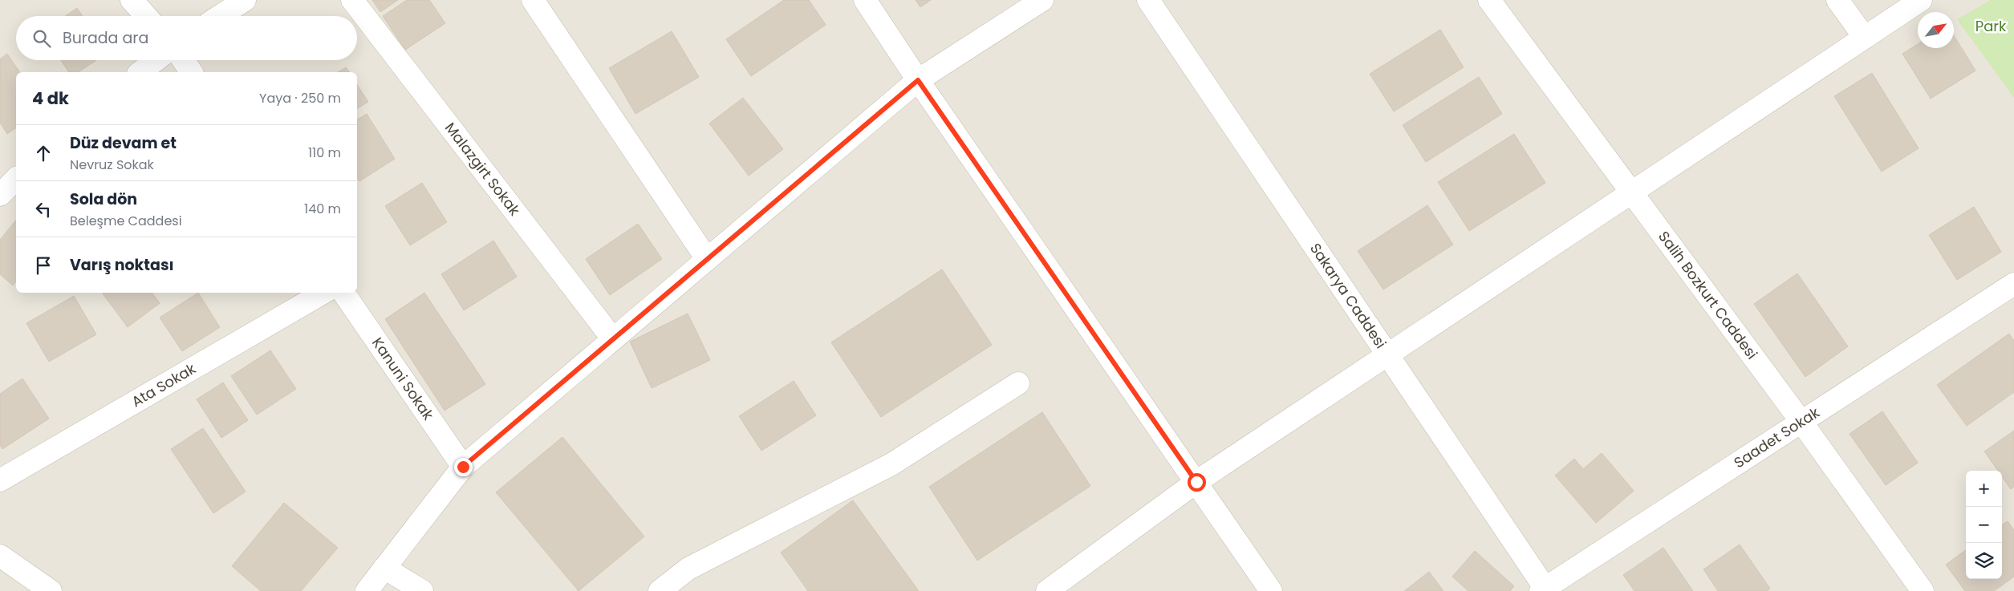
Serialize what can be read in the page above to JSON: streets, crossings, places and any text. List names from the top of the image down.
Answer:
{
  "streets": {
    "street": [
      "Malazgirt Sokak",
      "Salih Bozkurt Caddesi",
      "Sakarya Caddesi",
      "Kanuni Sokak",
      "Ata Sokak",
      "Saadet Sokak"
    ]
  },
  "crossings": [
    ["Salih Bozkurt Caddesi", "Saadet Sokak"],
    ["Sakarya Caddesi", "Saadet Sokak"]
  ],
  "parks": ["Park"],
  "north": "top right",
  "page": {
    "search": "Burada ara",
    "heading": ["4 dk", "Yaya · 250 m"],
    "list": [
      ["Düz devam et", "Nevruz Sokak", "110 m"],
      ["Sola dön", "Beleşme Caddesi", "140 m"],
      "Varış noktası"
    ],
    "map_buttons": ["+", "−"]
  }
}
